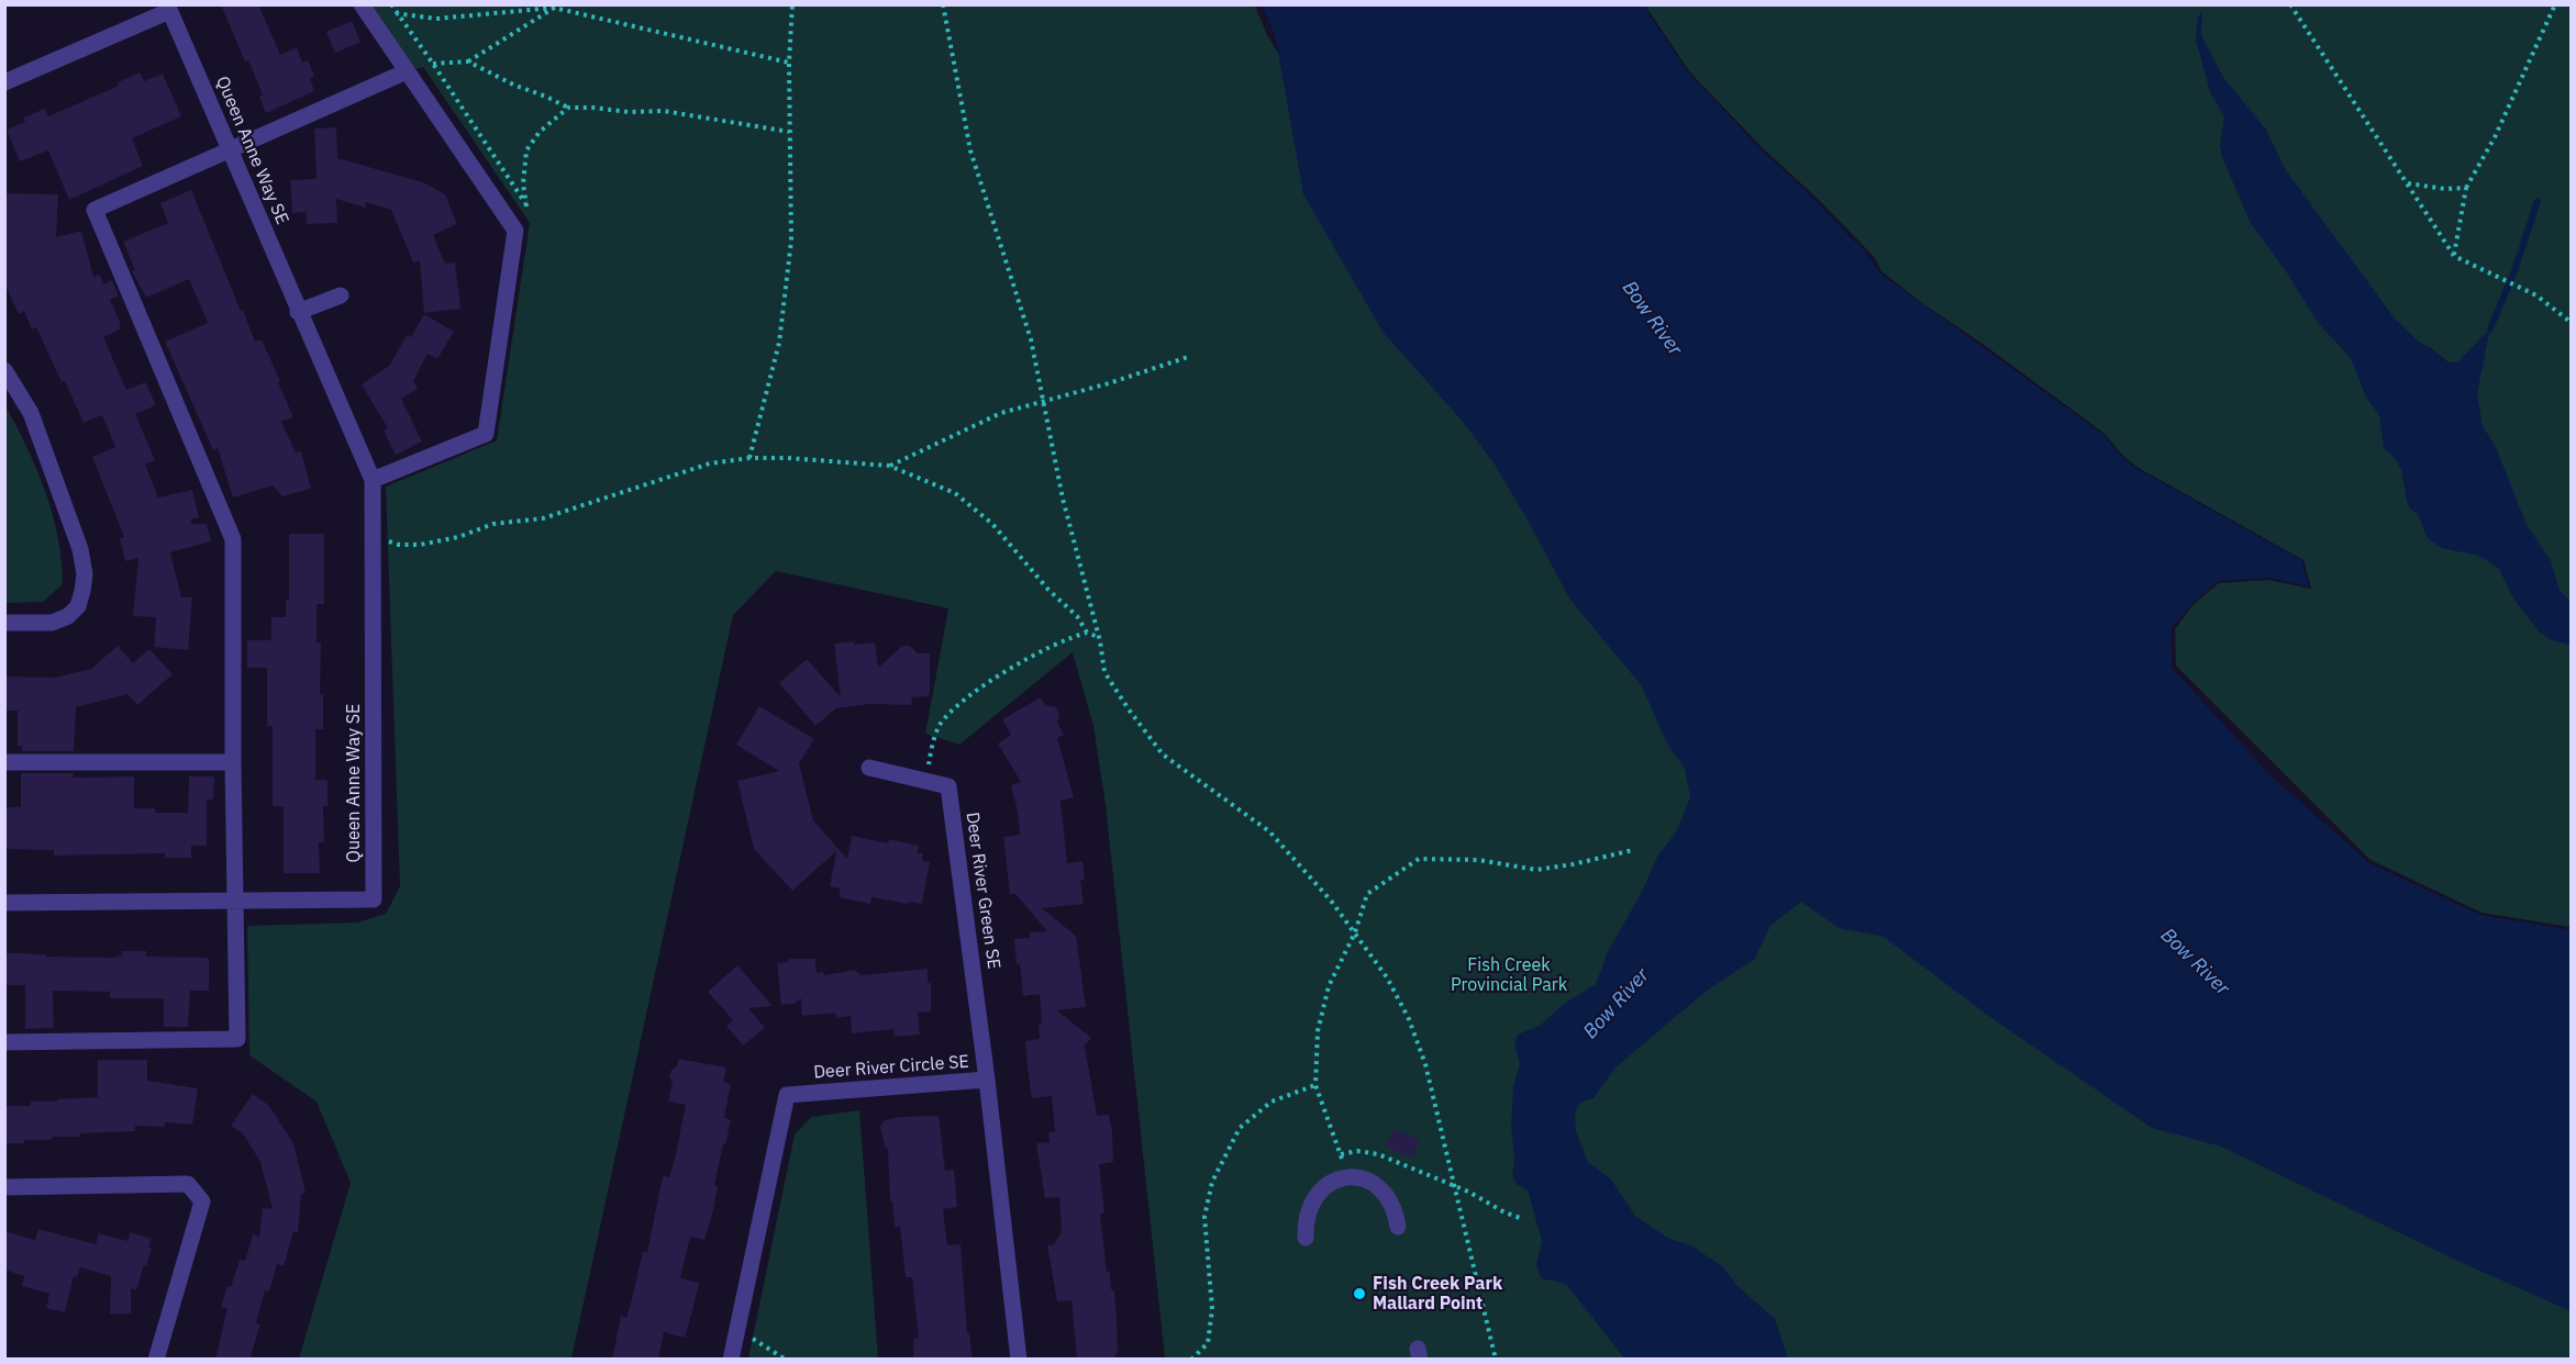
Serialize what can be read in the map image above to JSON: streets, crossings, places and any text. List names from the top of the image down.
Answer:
{
  "streets": {
    "street": ["Queen Anne Way SE", "Deer River Green SE", "Deer River Circle SE"]
  },
  "crossings": [
    ["Deer River Green SE", "Deer River Circle SE"]
  ],
  "water": ["Bow River"],
  "parks": ["Fish Creek Provincial Park"],
  "places": ["Fish Creek Park Mallard Point"]
}
